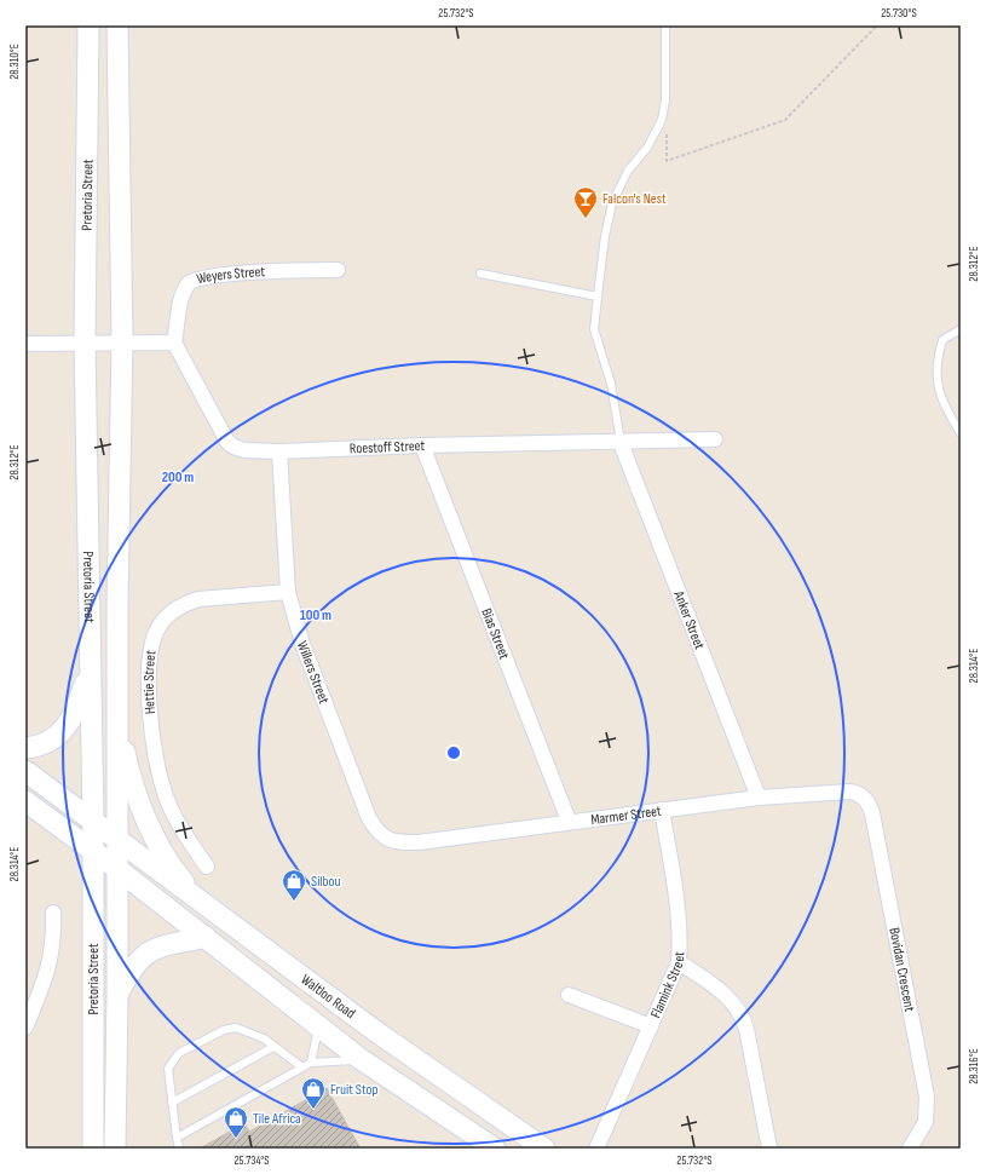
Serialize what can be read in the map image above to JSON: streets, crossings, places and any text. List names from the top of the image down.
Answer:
{
  "streets": {
    "main road": ["Pretoria Street", "Waltloo Road"],
    "street": [
      "Weyers Street",
      "Roestoff Street",
      "Anker Street",
      "Bias Street",
      "Willers Street",
      "Hettie Street",
      "Marmer Street",
      "Bovidan Crescent",
      "Flamink Street"
    ]
  },
  "crossings": [
    ["Pretoria Street", "Waltloo Road"],
    ["Weyers Street", "Roestoff Street"],
    ["Roestoff Street", "Anker Street"],
    ["Roestoff Street", "Bias Street"],
    ["Roestoff Street", "Willers Street"],
    ["Anker Street", "Marmer Street"],
    ["Bias Street", "Marmer Street"],
    ["Willers Street", "Hettie Street"],
    ["Willers Street", "Marmer Street"],
    ["Marmer Street", "Bovidan Crescent"],
    ["Marmer Street", "Flamink Street"]
  ],
  "places": {
    "bar": ["Falcon's Nest"],
    "shop": ["Silbou", "Fruit Stop", "Tile Africa"]
  },
  "coordinates": [
    "25.732°S",
    "25.730°S",
    "28.310°E",
    "28.312°E",
    "28.314°E",
    "28.316°E",
    "25.734°S"
  ],
  "rings": ["200 m", "100 m"]
}
